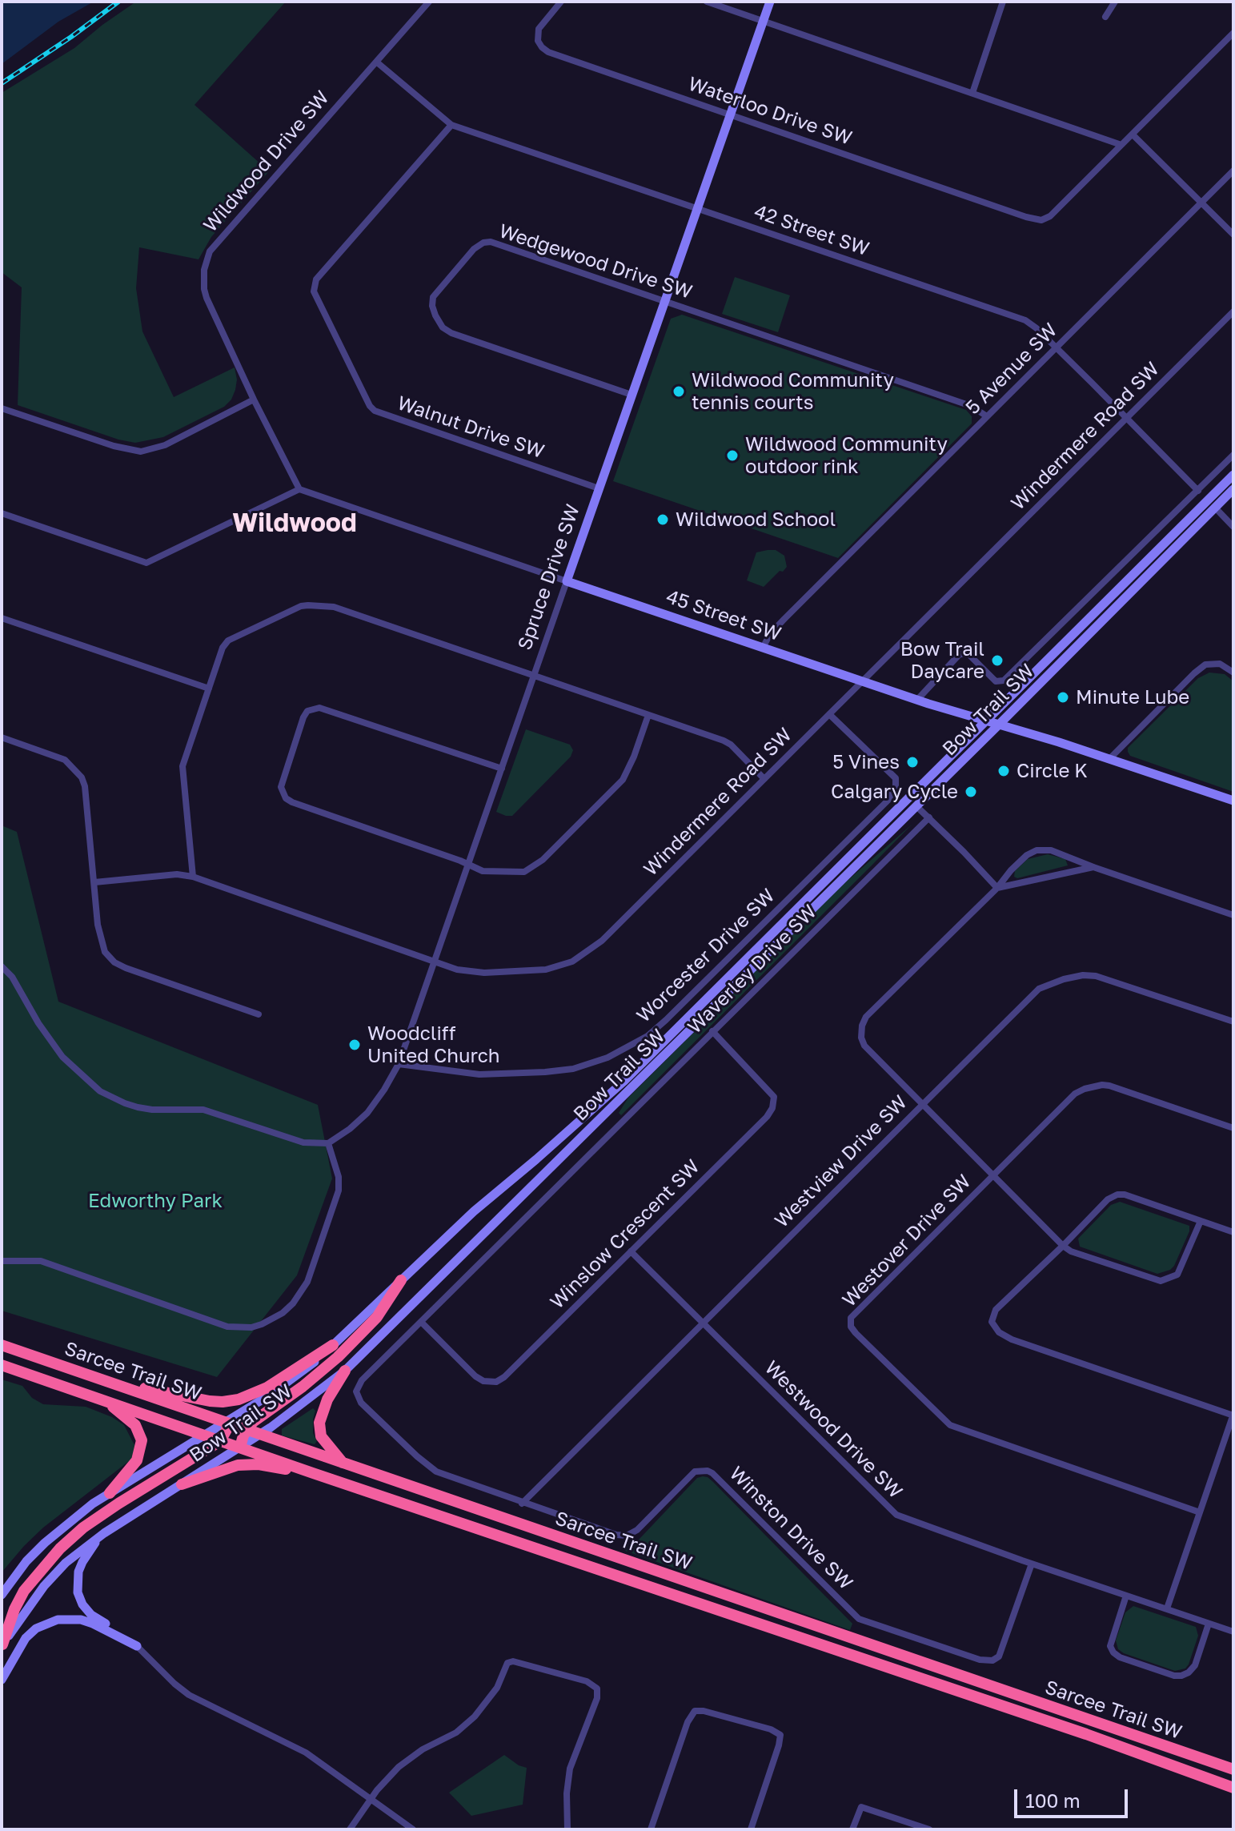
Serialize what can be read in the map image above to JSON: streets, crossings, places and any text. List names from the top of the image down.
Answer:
{
  "streets": {
    "highway": ["Sarcee Trail SW"],
    "main road": ["Spruce Drive SW", "45 Street SW", "Bow Trail SW"],
    "street": [
      "Waterloo Drive SW",
      "Wildwood Drive SW",
      "42 Street SW",
      "Wedgewood Drive SW",
      "5 Avenue SW",
      "Walnut Drive SW",
      "Windermere Road SW",
      "Worcester Drive SW",
      "Waverley Drive SW",
      "Westview Drive SW",
      "Winslow Crescent SW",
      "Westover Drive SW",
      "Westwood Drive SW",
      "Winston Drive SW"
    ]
  },
  "crossings": [
    ["Waterloo Drive SW", "Spruce Drive SW"],
    ["Wildwood Drive SW", "42 Street SW"],
    ["42 Street SW", "5 Avenue SW"],
    ["42 Street SW", "Walnut Drive SW"],
    ["42 Street SW", "Windermere Road SW"],
    ["42 Street SW", "Spruce Drive SW"],
    ["Wedgewood Drive SW", "5 Avenue SW"],
    ["Wedgewood Drive SW", "Spruce Drive SW"],
    ["5 Avenue SW", "45 Street SW"],
    ["Walnut Drive SW", "Spruce Drive SW"],
    ["Windermere Road SW", "Spruce Drive SW"],
    ["Windermere Road SW", "45 Street SW"],
    ["Windermere Road SW", "Worcester Drive SW"],
    ["Spruce Drive SW", "45 Street SW"],
    ["Spruce Drive SW", "Worcester Drive SW"],
    ["45 Street SW", "Bow Trail SW"],
    ["Bow Trail SW", "Sarcee Trail SW"],
    ["Waverley Drive SW", "Winslow Crescent SW"],
    ["Waverley Drive SW", "Winston Drive SW"],
    ["Westview Drive SW", "Westwood Drive SW"],
    ["Westview Drive SW", "Winston Drive SW"],
    ["Winslow Crescent SW", "Westwood Drive SW"],
    ["Westwood Drive SW", "Winston Drive SW"]
  ],
  "districts": ["Wildwood"],
  "parks": ["Edworthy Park"],
  "places": [
    "Wildwood Community tennis courts",
    "Wildwood Community outdoor rink",
    "Wildwood School",
    "Bow Trail Daycare",
    "Minute Lube",
    "5 Vines",
    "Circle K",
    "Calgary Cycle",
    "Woodcliff United Church"
  ],
  "scale_bar": "100 m"
}
